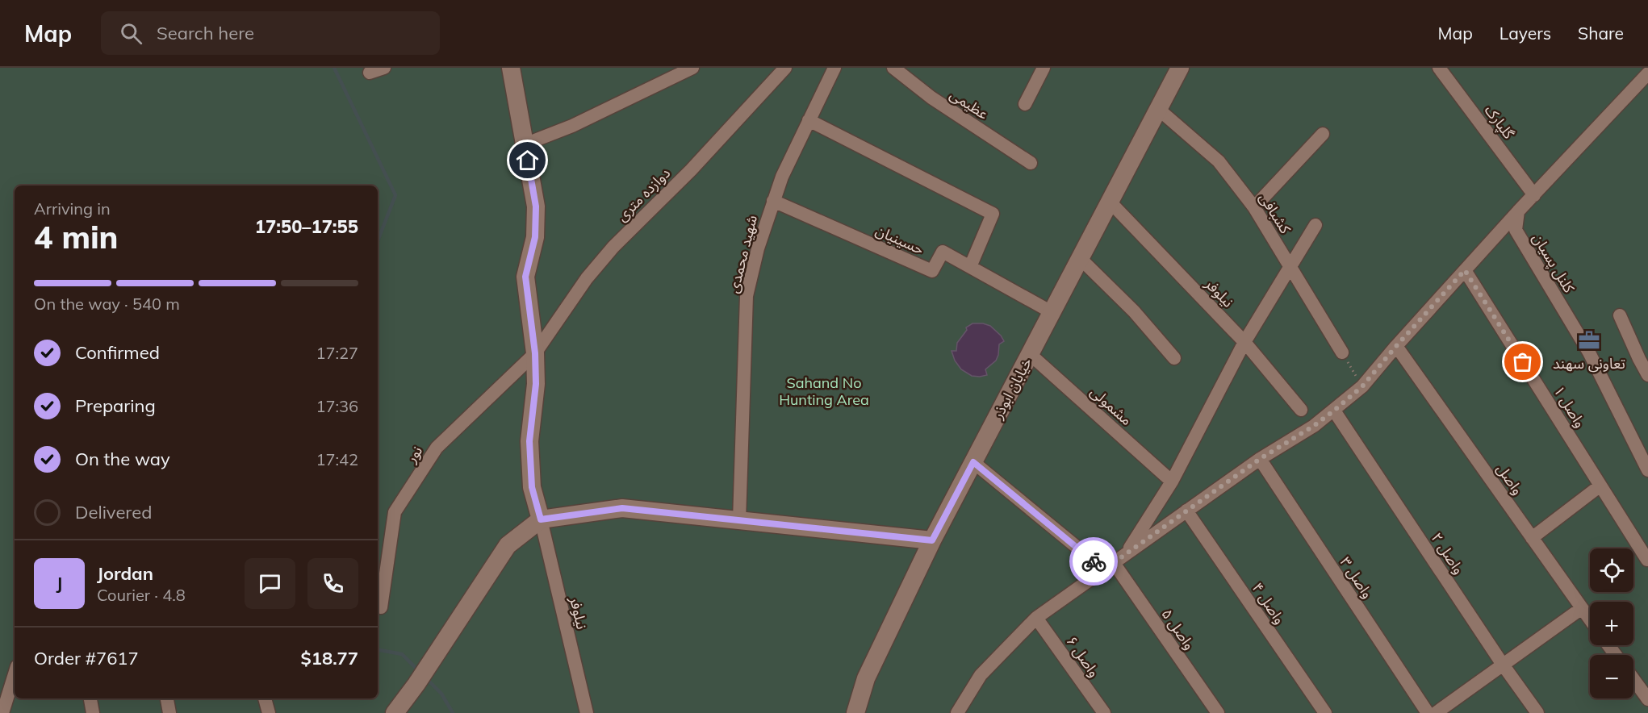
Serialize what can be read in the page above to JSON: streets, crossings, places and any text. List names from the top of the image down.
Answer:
{
  "streets": {
    "street": [
      "عظیمی",
      "گلپارک",
      "دوازده متری",
      "کشبافی",
      "حسینیان",
      "شهید محمدی",
      "کلنل پسیان",
      "نیلوفر",
      "خیابان ابوذر",
      "مشمولی",
      "واصل ۱",
      "نور",
      "واصل",
      "واصل ۲",
      "واصل ۳",
      "واصل ۴",
      "واصل ۵",
      "واصل ۶"
    ]
  },
  "crossings": [
    ["دوازده متری", "نور"],
    ["کشبافی", "خیابان ابوذر"],
    ["حسینیان", "شهید محمدی"],
    ["حسینیان", "خیابان ابوذر"],
    ["نیلوفر", "خیابان ابوذر"],
    ["خیابان ابوذر", "مشمولی"],
    ["خیابان ابوذر", "واصل ۵"]
  ],
  "parks": ["Sahand No Hunting Area"],
  "places": {
    "office": ["تعاونی سهند"]
  },
  "page": {
    "header": "Map",
    "search": "Search here",
    "nav": ["Map", "Layers", "Share"],
    "heading": ["4 min", "Arriving in", "17:50–17:55"],
    "panel": [
      "Jordan",
      "Courier · 4.8",
      "Order #7617",
      "$18.77"
    ],
    "bar": "On the way · 540 m",
    "list": [
      ["Confirmed", "17:27"],
      ["Preparing", "17:36"],
      ["On the way", "17:42"],
      "Delivered"
    ],
    "map_buttons": ["+", "−"],
    "round": "J"
  }
}
